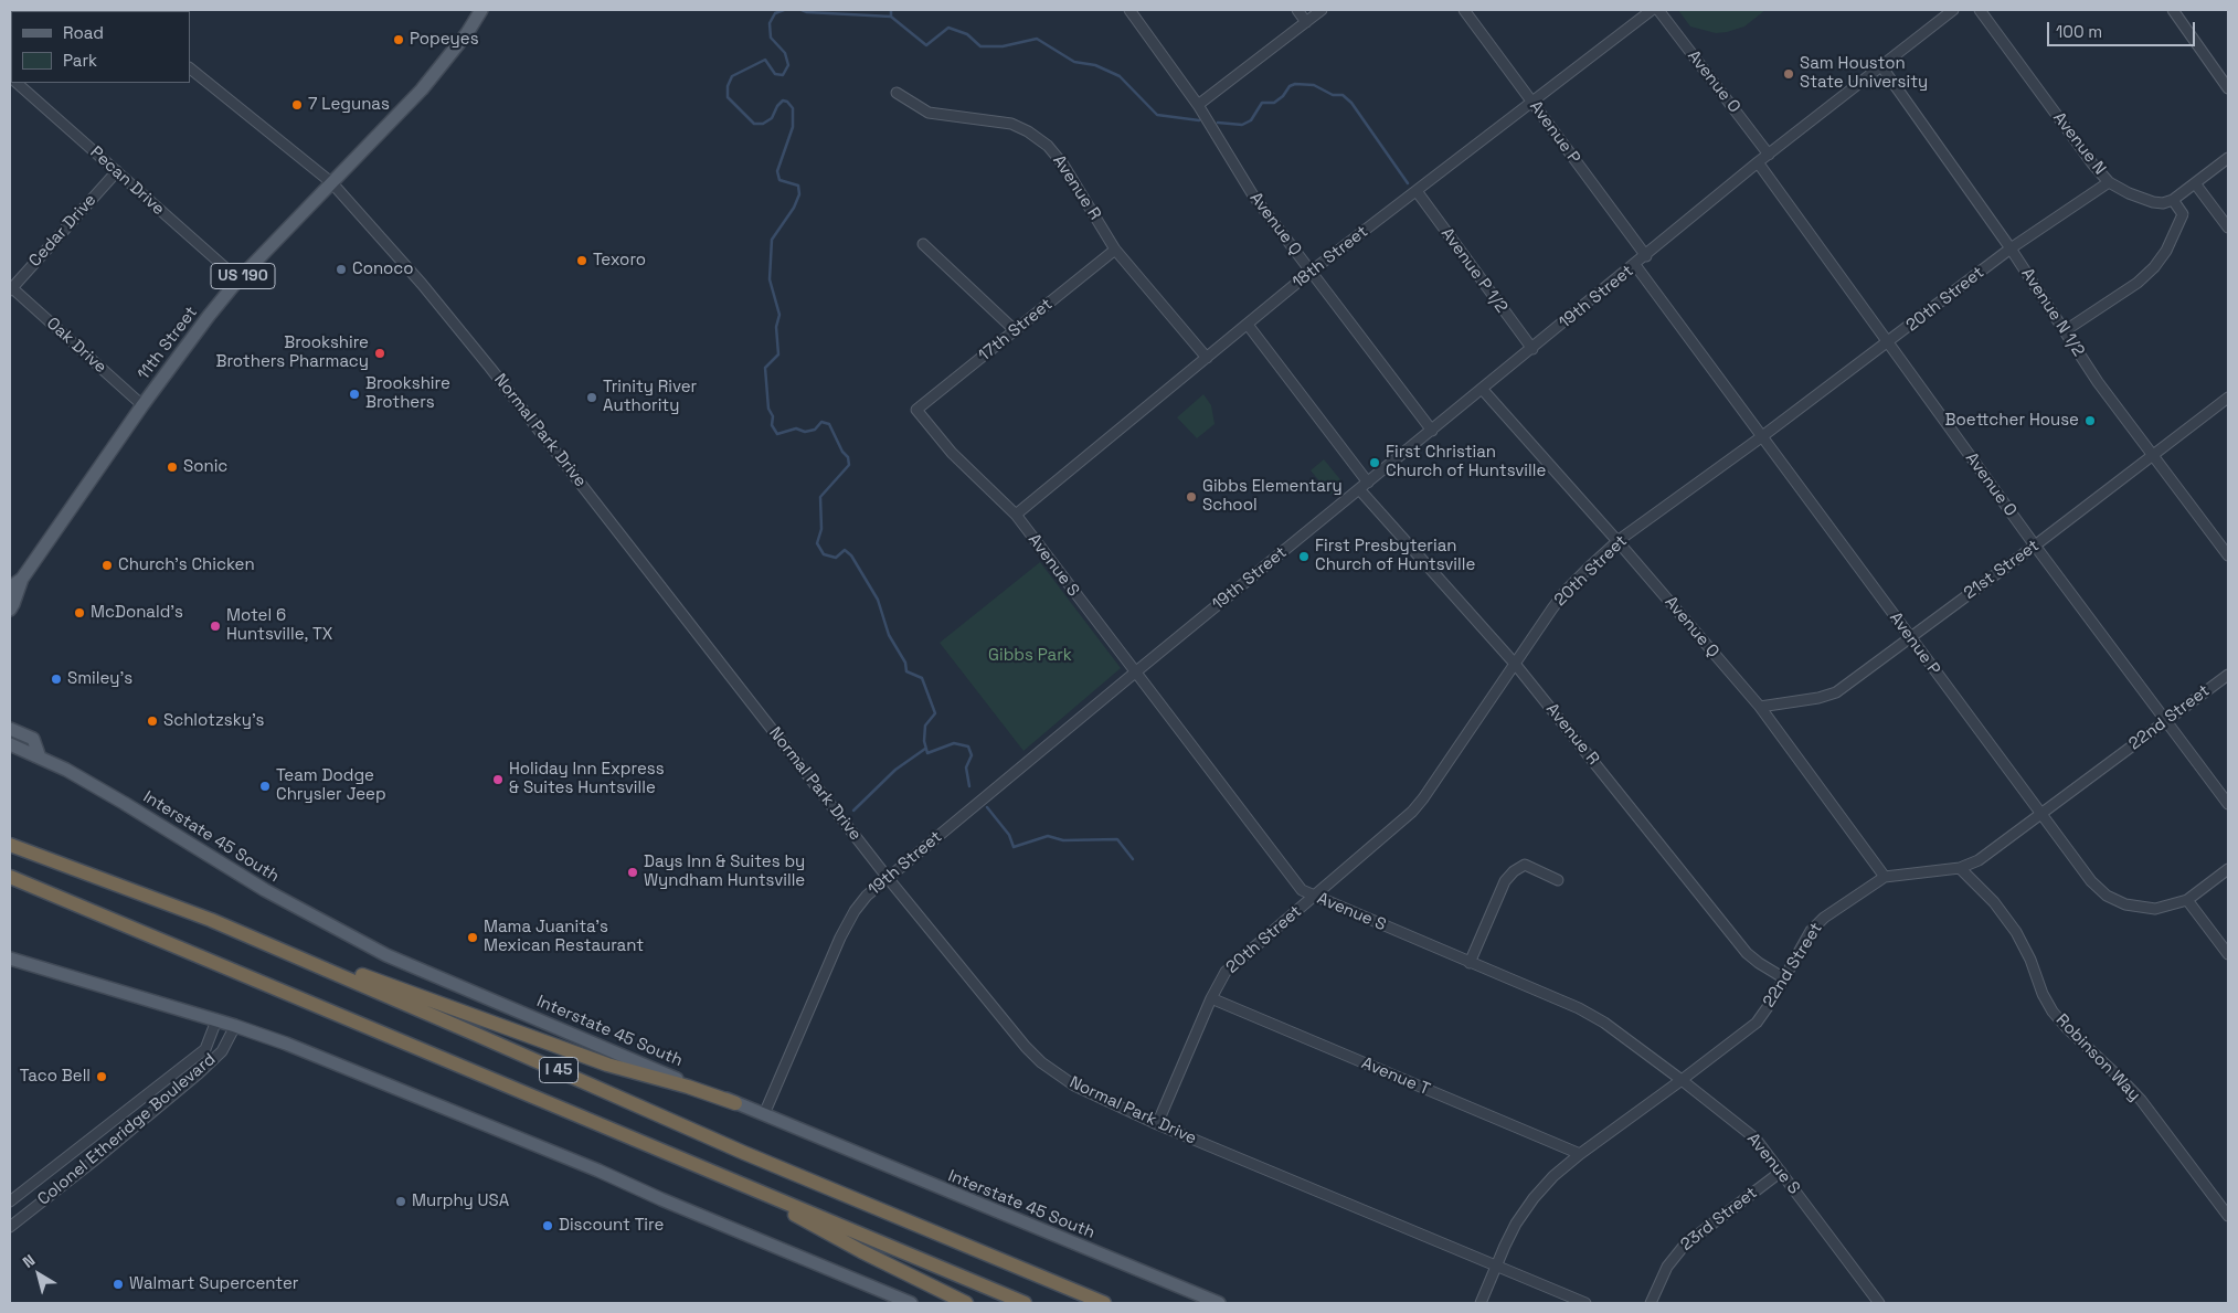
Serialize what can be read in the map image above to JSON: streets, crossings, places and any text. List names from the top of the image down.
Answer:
{
  "streets": {
    "highway": ["I 45"],
    "main road": ["US 190", "11th Street", "Interstate 45 South"],
    "street": [
      "Avenue O",
      "Avenue P",
      "Avenue N",
      "Pecan Drive",
      "Avenue R",
      "Avenue Q",
      "Cedar Drive",
      "18th Street",
      "Avenue P 1/2",
      "19th Street",
      "20th Street",
      "Avenue N 1/2",
      "17th Street",
      "Oak Drive",
      "Normal Park Drive",
      "Avenue S",
      "21st Street",
      "22nd Street",
      "Robinson Way",
      "Avenue T",
      "Colonel Etheridge Boulevard",
      "23rd Street"
    ]
  },
  "crossings": [
    ["Avenue O", "19th Street"],
    ["Avenue O", "20th Street"],
    ["Avenue O", "21st Street"],
    ["Avenue O", "22nd Street"],
    ["Avenue P", "18th Street"],
    ["Avenue P", "19th Street"],
    ["Avenue P", "20th Street"],
    ["Avenue P", "21st Street"],
    ["Avenue P", "22nd Street"],
    ["Avenue N", "20th Street"],
    ["Pecan Drive", "Cedar Drive"],
    ["Pecan Drive", "11th Street"],
    ["Avenue R", "18th Street"],
    ["Avenue R", "19th Street"],
    ["Avenue R", "20th Street"],
    ["Avenue R", "17th Street"],
    ["Avenue R", "22nd Street"],
    ["Avenue Q", "18th Street"],
    ["Avenue Q", "19th Street"],
    ["Avenue Q", "20th Street"],
    ["Avenue Q", "21st Street"],
    ["Avenue Q", "22nd Street"],
    ["Cedar Drive", "Oak Drive"],
    ["18th Street", "Avenue P 1/2"],
    ["18th Street", "Avenue S"],
    ["Avenue P 1/2", "19th Street"],
    ["19th Street", "Avenue N 1/2"],
    ["19th Street", "Normal Park Drive"],
    ["19th Street", "Avenue S"],
    ["19th Street", "Interstate 45 South"],
    ["20th Street", "Avenue N 1/2"],
    ["20th Street", "Normal Park Drive"],
    ["20th Street", "Avenue S"],
    ["20th Street", "Avenue T"],
    ["Avenue N 1/2", "21st Street"],
    ["17th Street", "Avenue S"],
    ["11th Street", "Oak Drive"],
    ["11th Street", "Normal Park Drive"],
    ["Normal Park Drive", "22nd Street"],
    ["Avenue S", "22nd Street"],
    ["Avenue S", "23rd Street"],
    ["22nd Street", "Robinson Way"],
    ["22nd Street", "Avenue T"]
  ],
  "parks": ["Gibbs Park"],
  "places": [
    "Popeyes",
    "Sam Houston State University",
    "7 Legunas",
    "Texoro",
    "Conoco",
    "Brookshire Brothers Pharmacy",
    "Brookshire Brothers",
    "Trinity River Authority",
    "Boettcher House",
    "First Christian Church of Huntsville",
    "Sonic",
    "Gibbs Elementary School",
    "First Presbyterian Church of Huntsville",
    "Church's Chicken",
    "McDonald's",
    "Motel 6 Huntsville, TX",
    "Smiley's",
    "Schlotzsky's",
    "Holiday Inn Express & Suites Huntsville",
    "Team Dodge Chrysler Jeep",
    "Days Inn & Suites by Wyndham Huntsville",
    "Mama Juanita's Mexican Restaurant",
    "Taco Bell",
    "Murphy USA",
    "Discount Tire",
    "Walmart Supercenter"
  ],
  "legend": ["Road", "Park"],
  "scale_bar": "100 m",
  "north": "top left"
}
